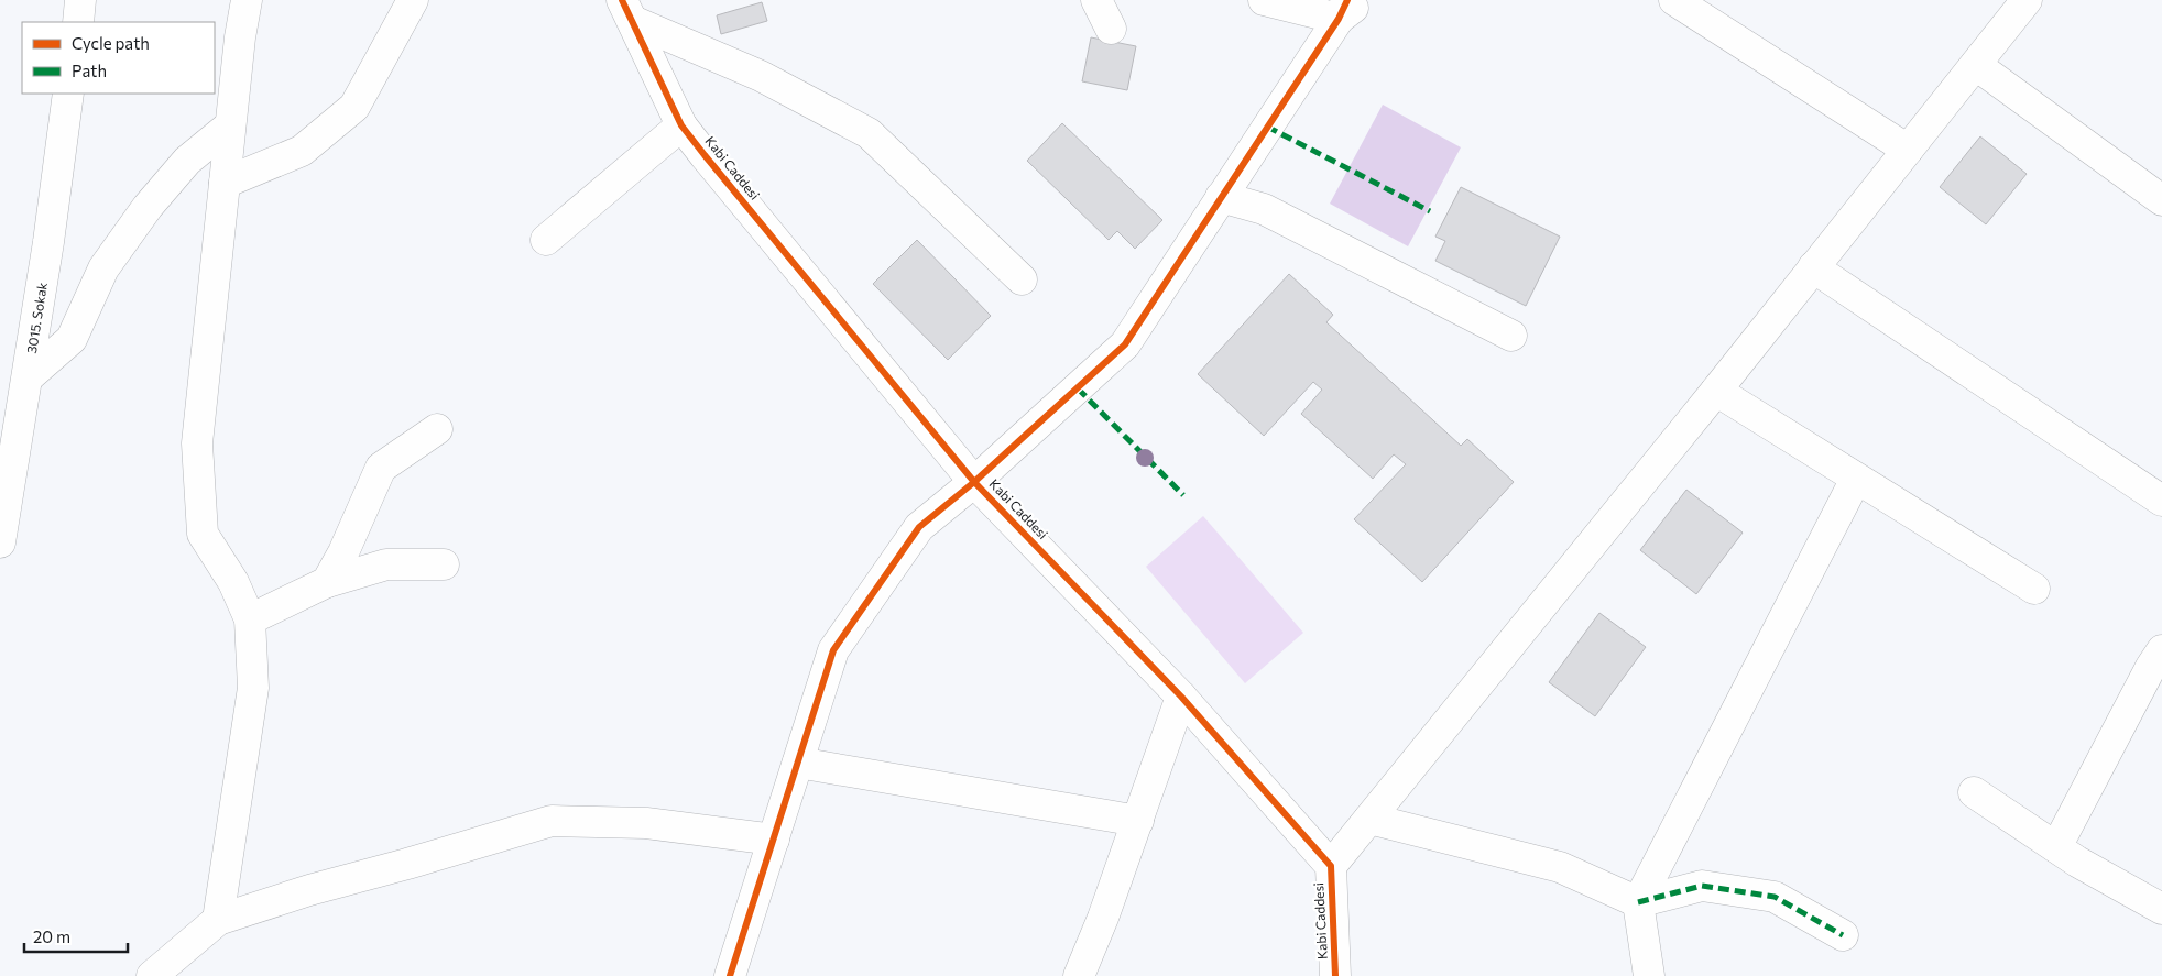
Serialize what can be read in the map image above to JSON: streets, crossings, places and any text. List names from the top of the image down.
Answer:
{
  "streets": {
    "street": ["Kabi Caddesi", "3015. Sokak"]
  },
  "legend": ["Cycle path", "Path"],
  "scale_bar": "20 m"
}
